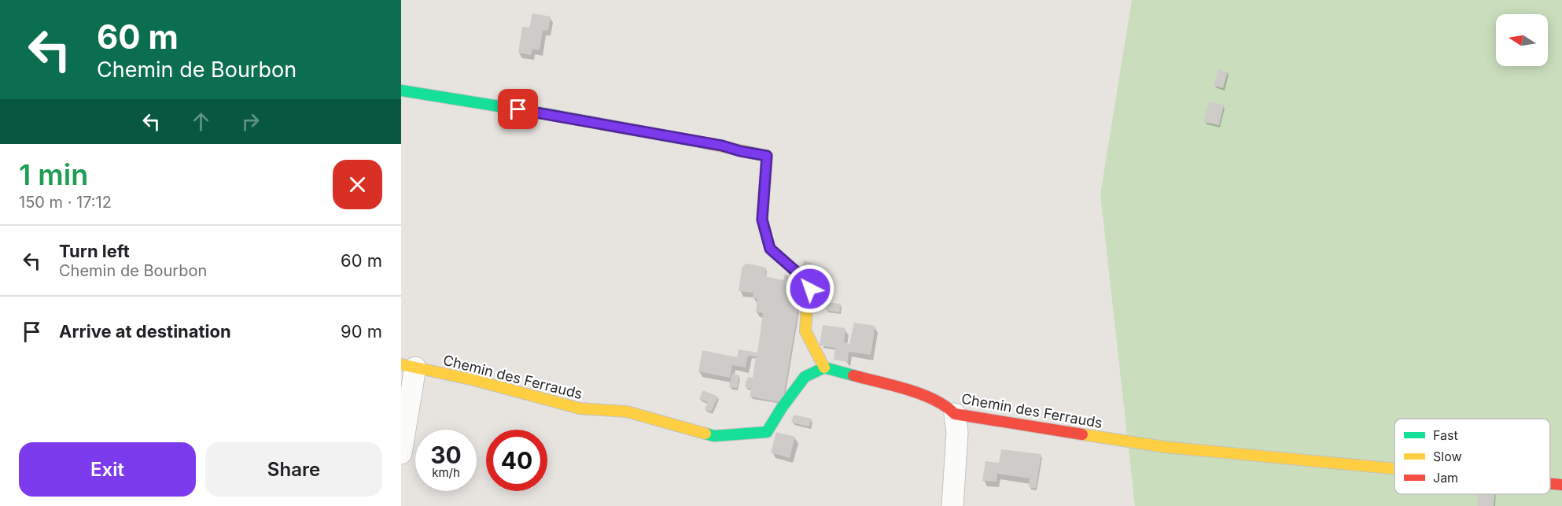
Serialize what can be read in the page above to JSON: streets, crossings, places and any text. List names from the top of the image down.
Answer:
{
  "streets": {
    "street": ["Chemin des Ferrauds"]
  },
  "legend": ["Fast", "Slow", "Jam"],
  "north": "left",
  "page": {
    "turn": ["60 m", "Chemin de Bourbon"],
    "heading": ["1 min", "150 m · 17:12"],
    "list": [
      {
        "name": "Turn left",
        "note": "Chemin de Bourbon",
        "value": "60 m"
      },
      {
        "name": "Arrive at destination",
        "value": "90 m"
      }
    ],
    "speed": "30 km/h",
    "limit": "40",
    "buttons": ["Exit", "Share"]
  }
}
